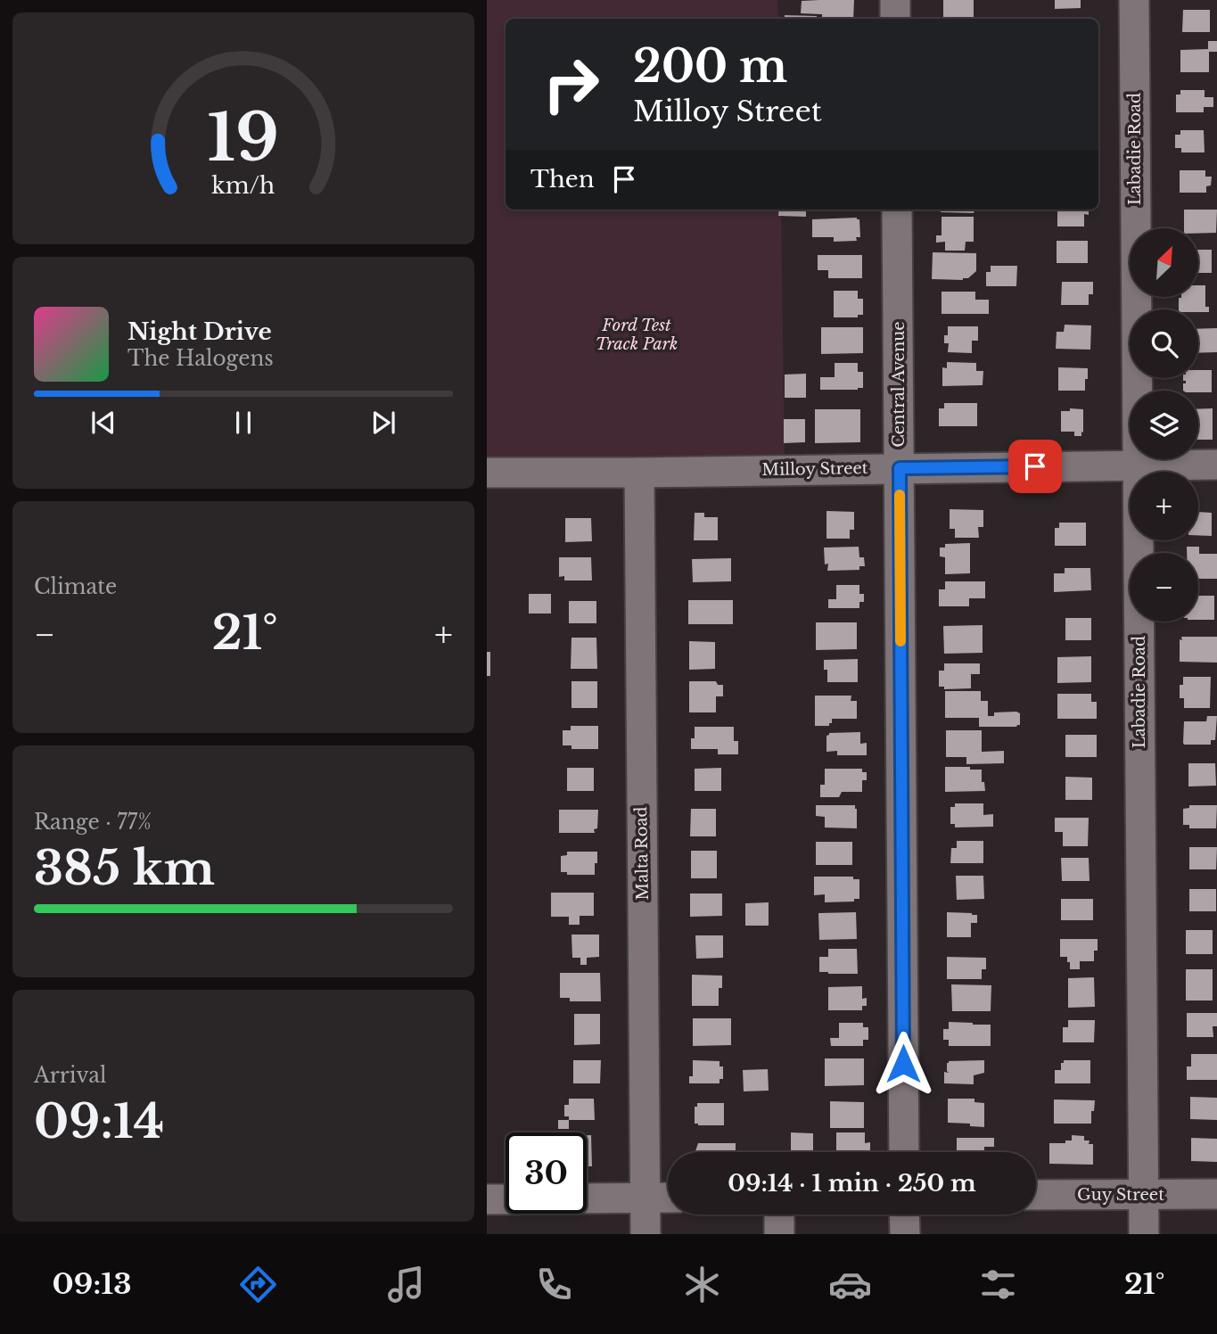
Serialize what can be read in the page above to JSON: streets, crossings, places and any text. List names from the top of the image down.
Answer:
{
  "streets": {
    "street": [
      "Labadie Road",
      "Central Avenue",
      "Milloy Street",
      "Malta Road",
      "Guy Street"
    ]
  },
  "crossings": [
    ["Labadie Road", "Milloy Street"],
    ["Labadie Road", "Guy Street"],
    ["Central Avenue", "Milloy Street"],
    ["Milloy Street", "Malta Road"]
  ],
  "parks": ["Ford Test Track Park"],
  "north": "top right",
  "page": {
    "turn": ["200 m", "Milloy Street"],
    "then": "Then",
    "map_buttons": ["+", "−"],
    "song": ["Night Drive", "The Halogens"],
    "tile": [
      "Climate",
      ["Range · 77%", "385 km"],
      ["Arrival", "09:14"]
    ],
    "heat": ["−", "21°", "+"],
    "limit": "30",
    "trip": "09:14 · 1 min · 250 m",
    "tabs": ["09:13", "21°"],
    "gauge": ["19", "km/h"]
  }
}
